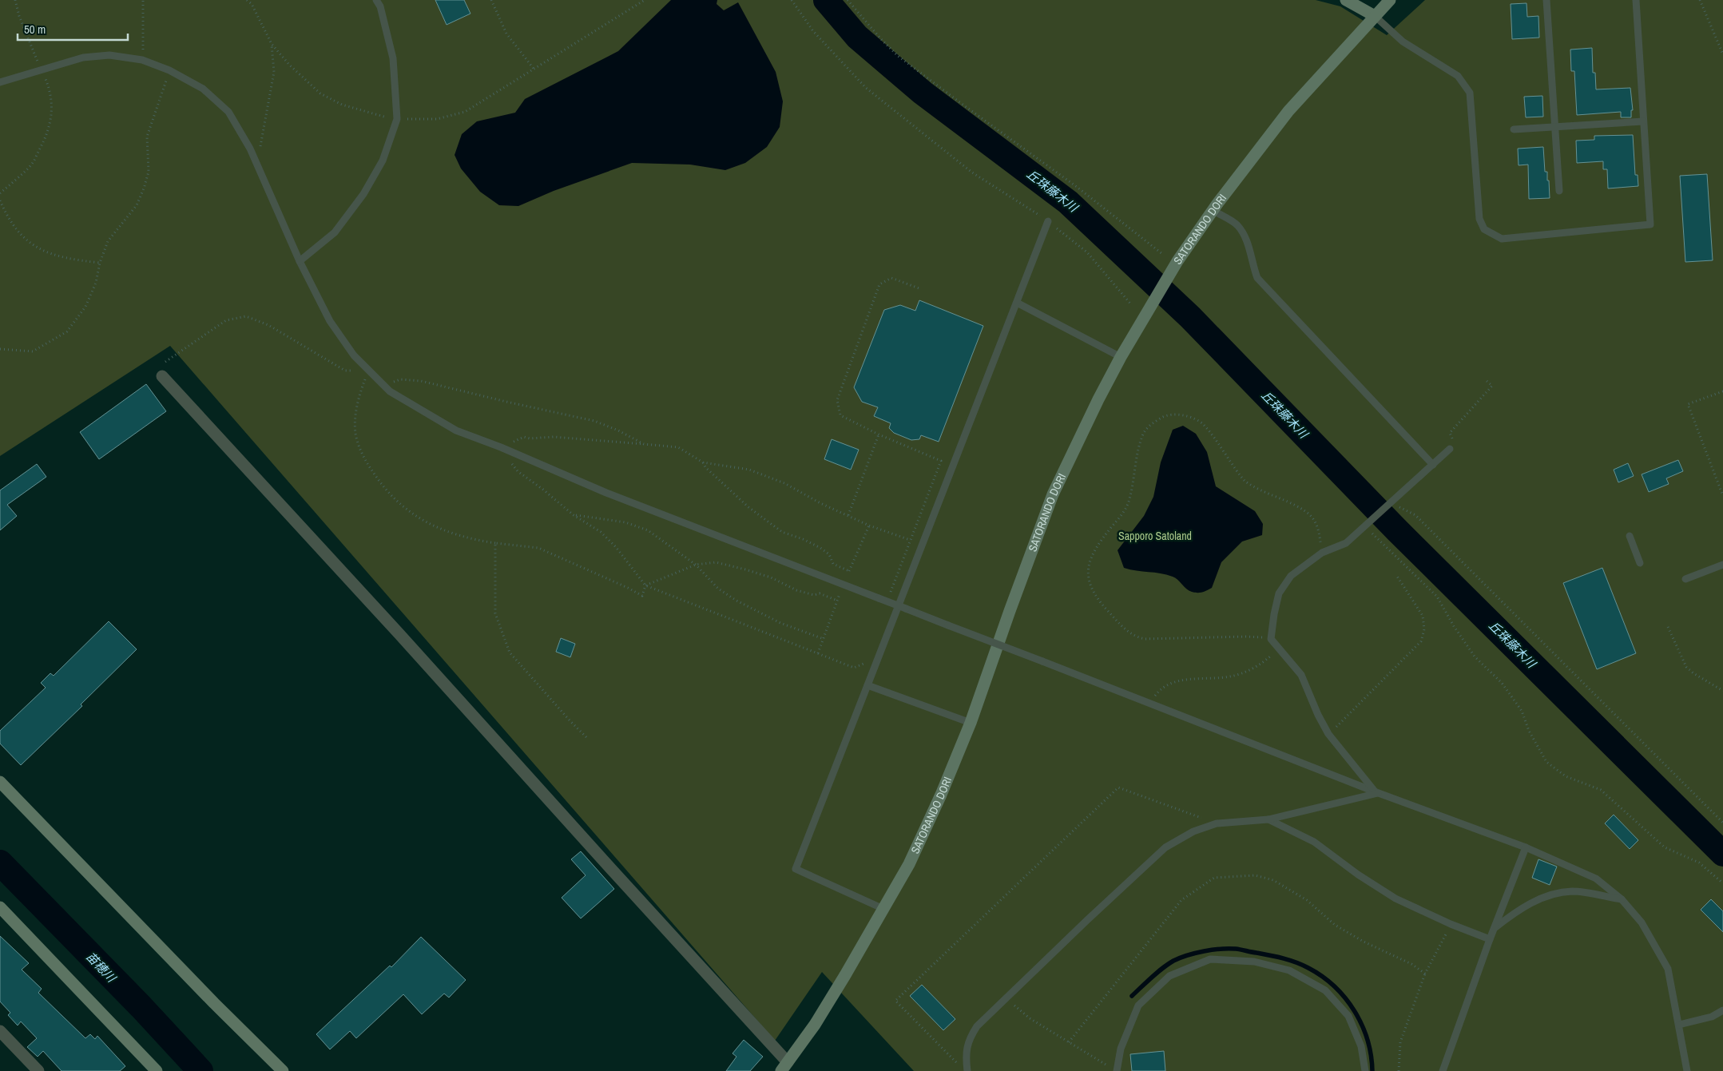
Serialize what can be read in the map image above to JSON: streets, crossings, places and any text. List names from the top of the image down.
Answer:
{
  "streets": {
    "street": ["SATORANDO DORI"]
  },
  "water": ["丘珠藤木川", "苗穂川"],
  "parks": ["Sapporo Satoland"],
  "scale_bar": "50 m"
}
